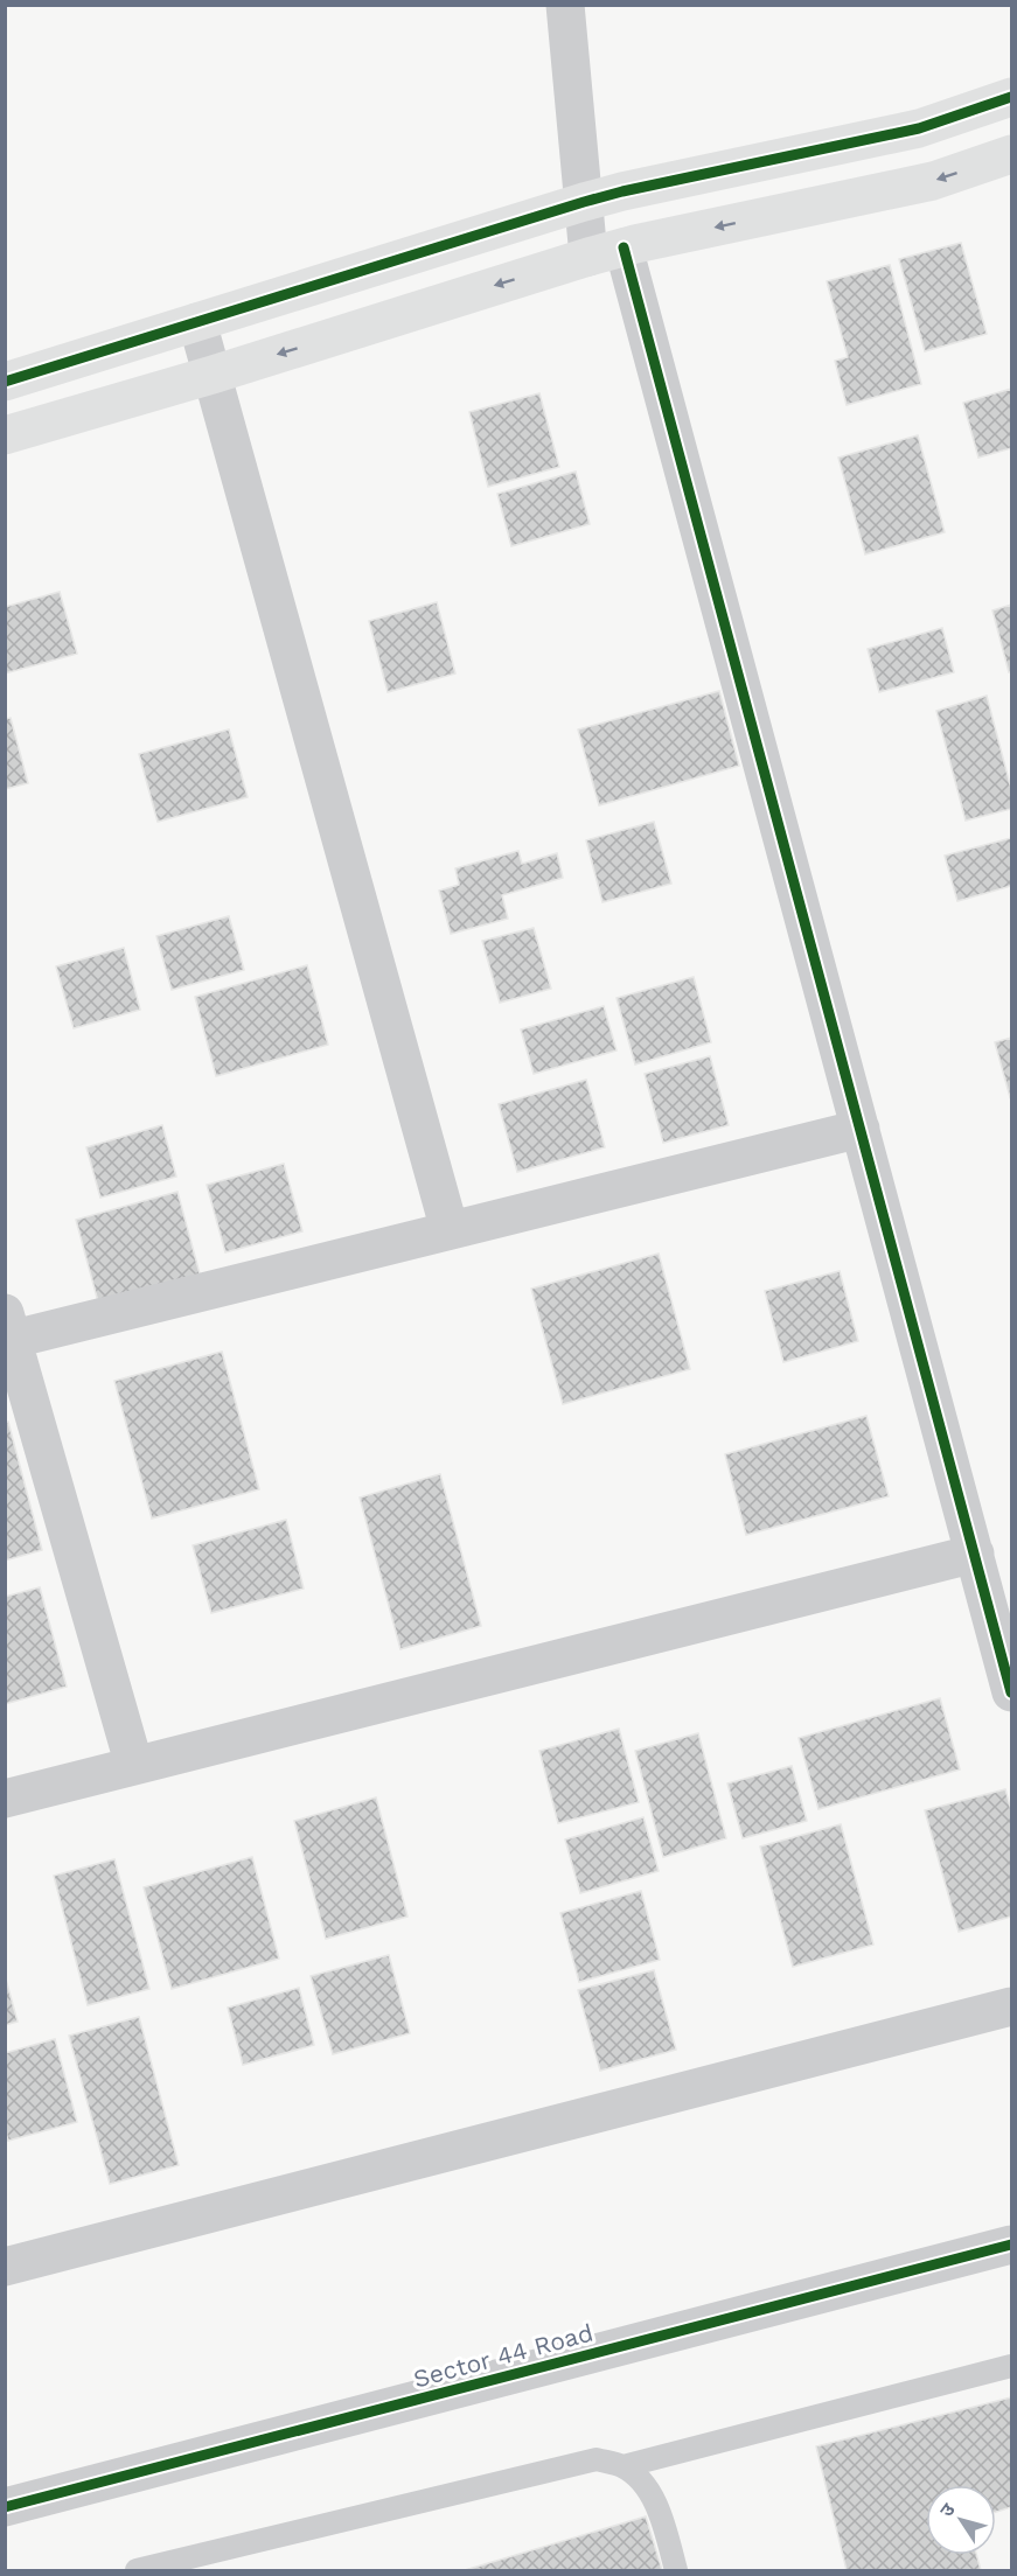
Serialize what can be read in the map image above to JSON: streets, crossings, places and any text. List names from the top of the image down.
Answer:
{
  "streets": {
    "street": ["Sector 44 Road"]
  },
  "north": "top left"
}
